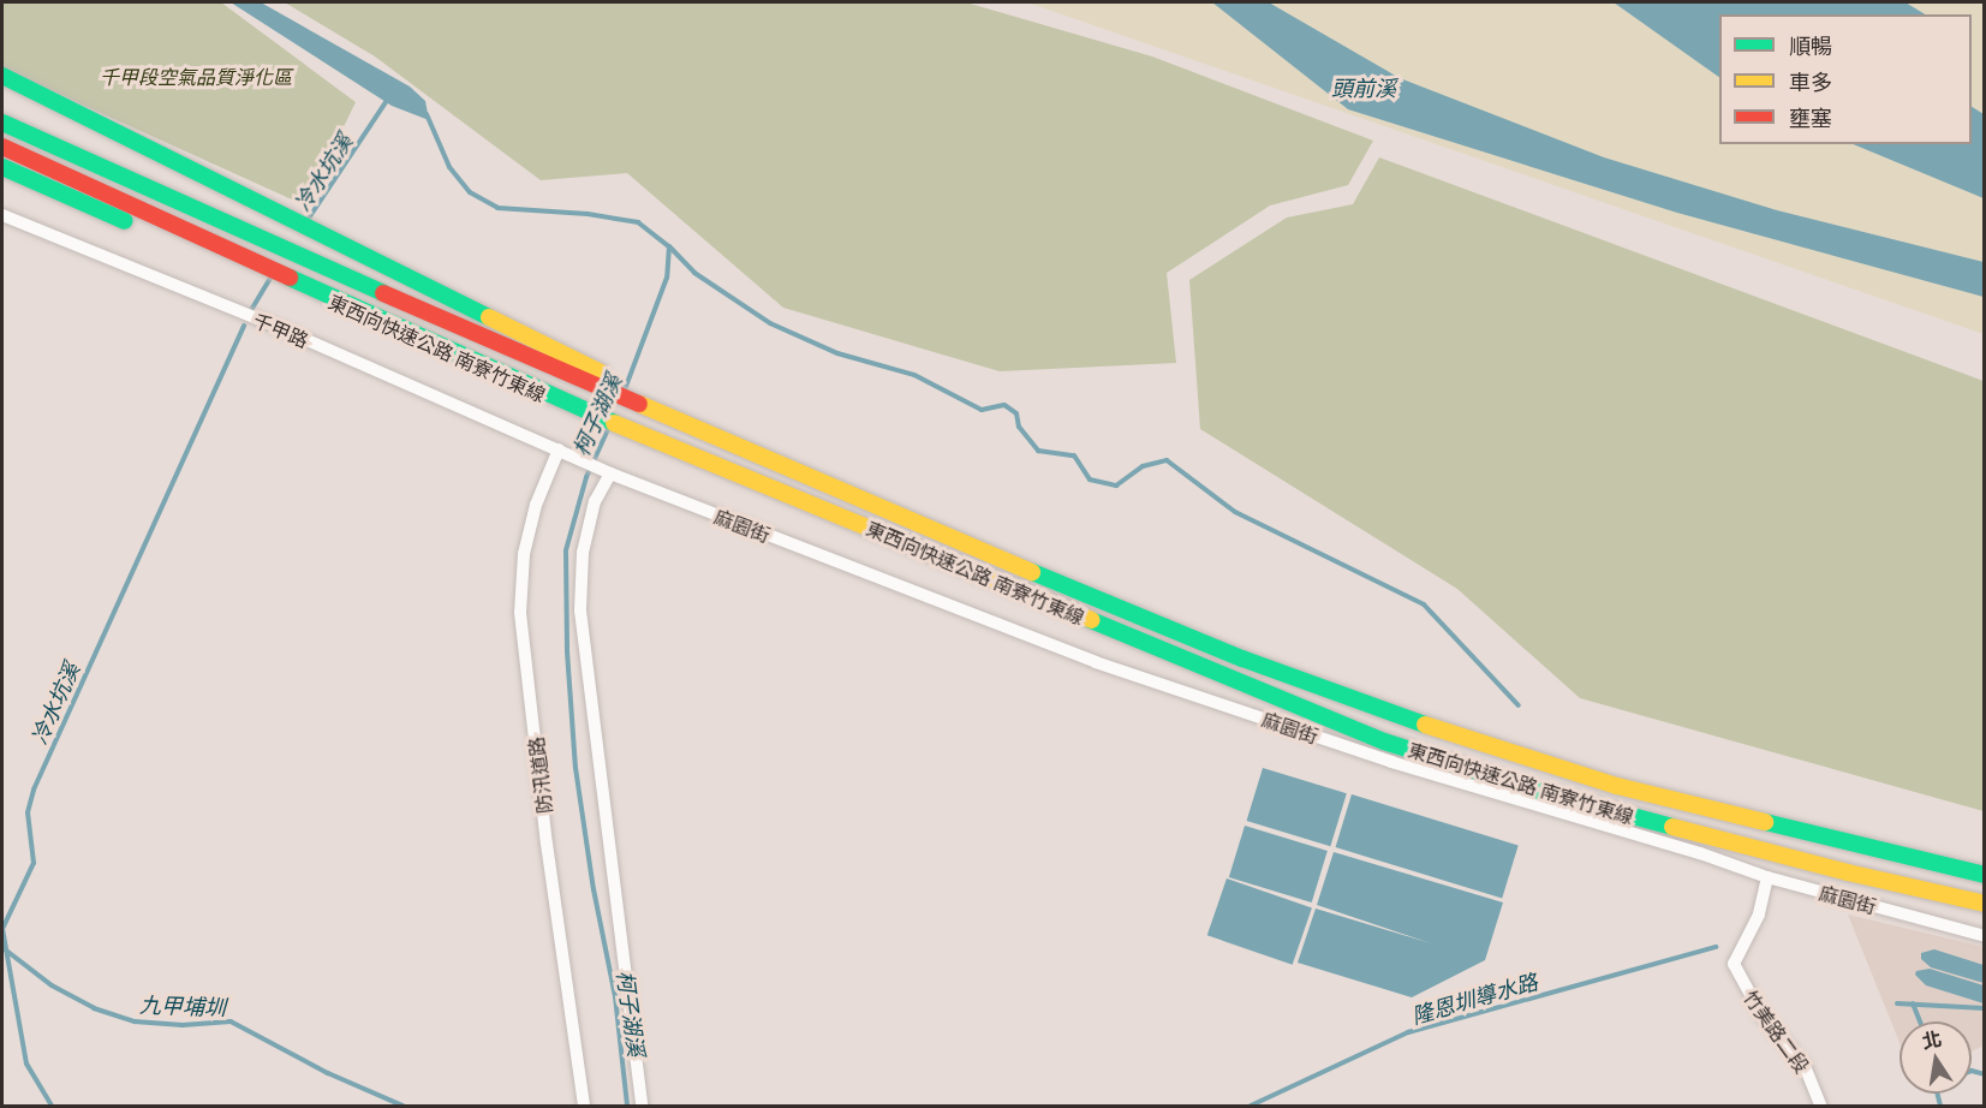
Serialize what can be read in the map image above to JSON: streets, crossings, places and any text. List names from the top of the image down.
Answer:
{
  "streets": {
    "highway": ["東西向快速公路 南寮竹東線"],
    "street": [
      "千甲路",
      "麻園街",
      "防汛道路",
      "竹美路二段"
    ]
  },
  "crossings": [
    ["千甲路", "麻園街"],
    ["千甲路", "防汛道路"],
    ["麻園街", "竹美路二段"]
  ],
  "water": [
    "頭前溪",
    "冷水坑溪",
    "柯子湖溪",
    "隆恩圳導水路",
    "九甲埔圳"
  ],
  "parks": ["千甲段空氣品質淨化區"],
  "legend": ["順暢", "車多", "壅塞"],
  "north": "top"
}
